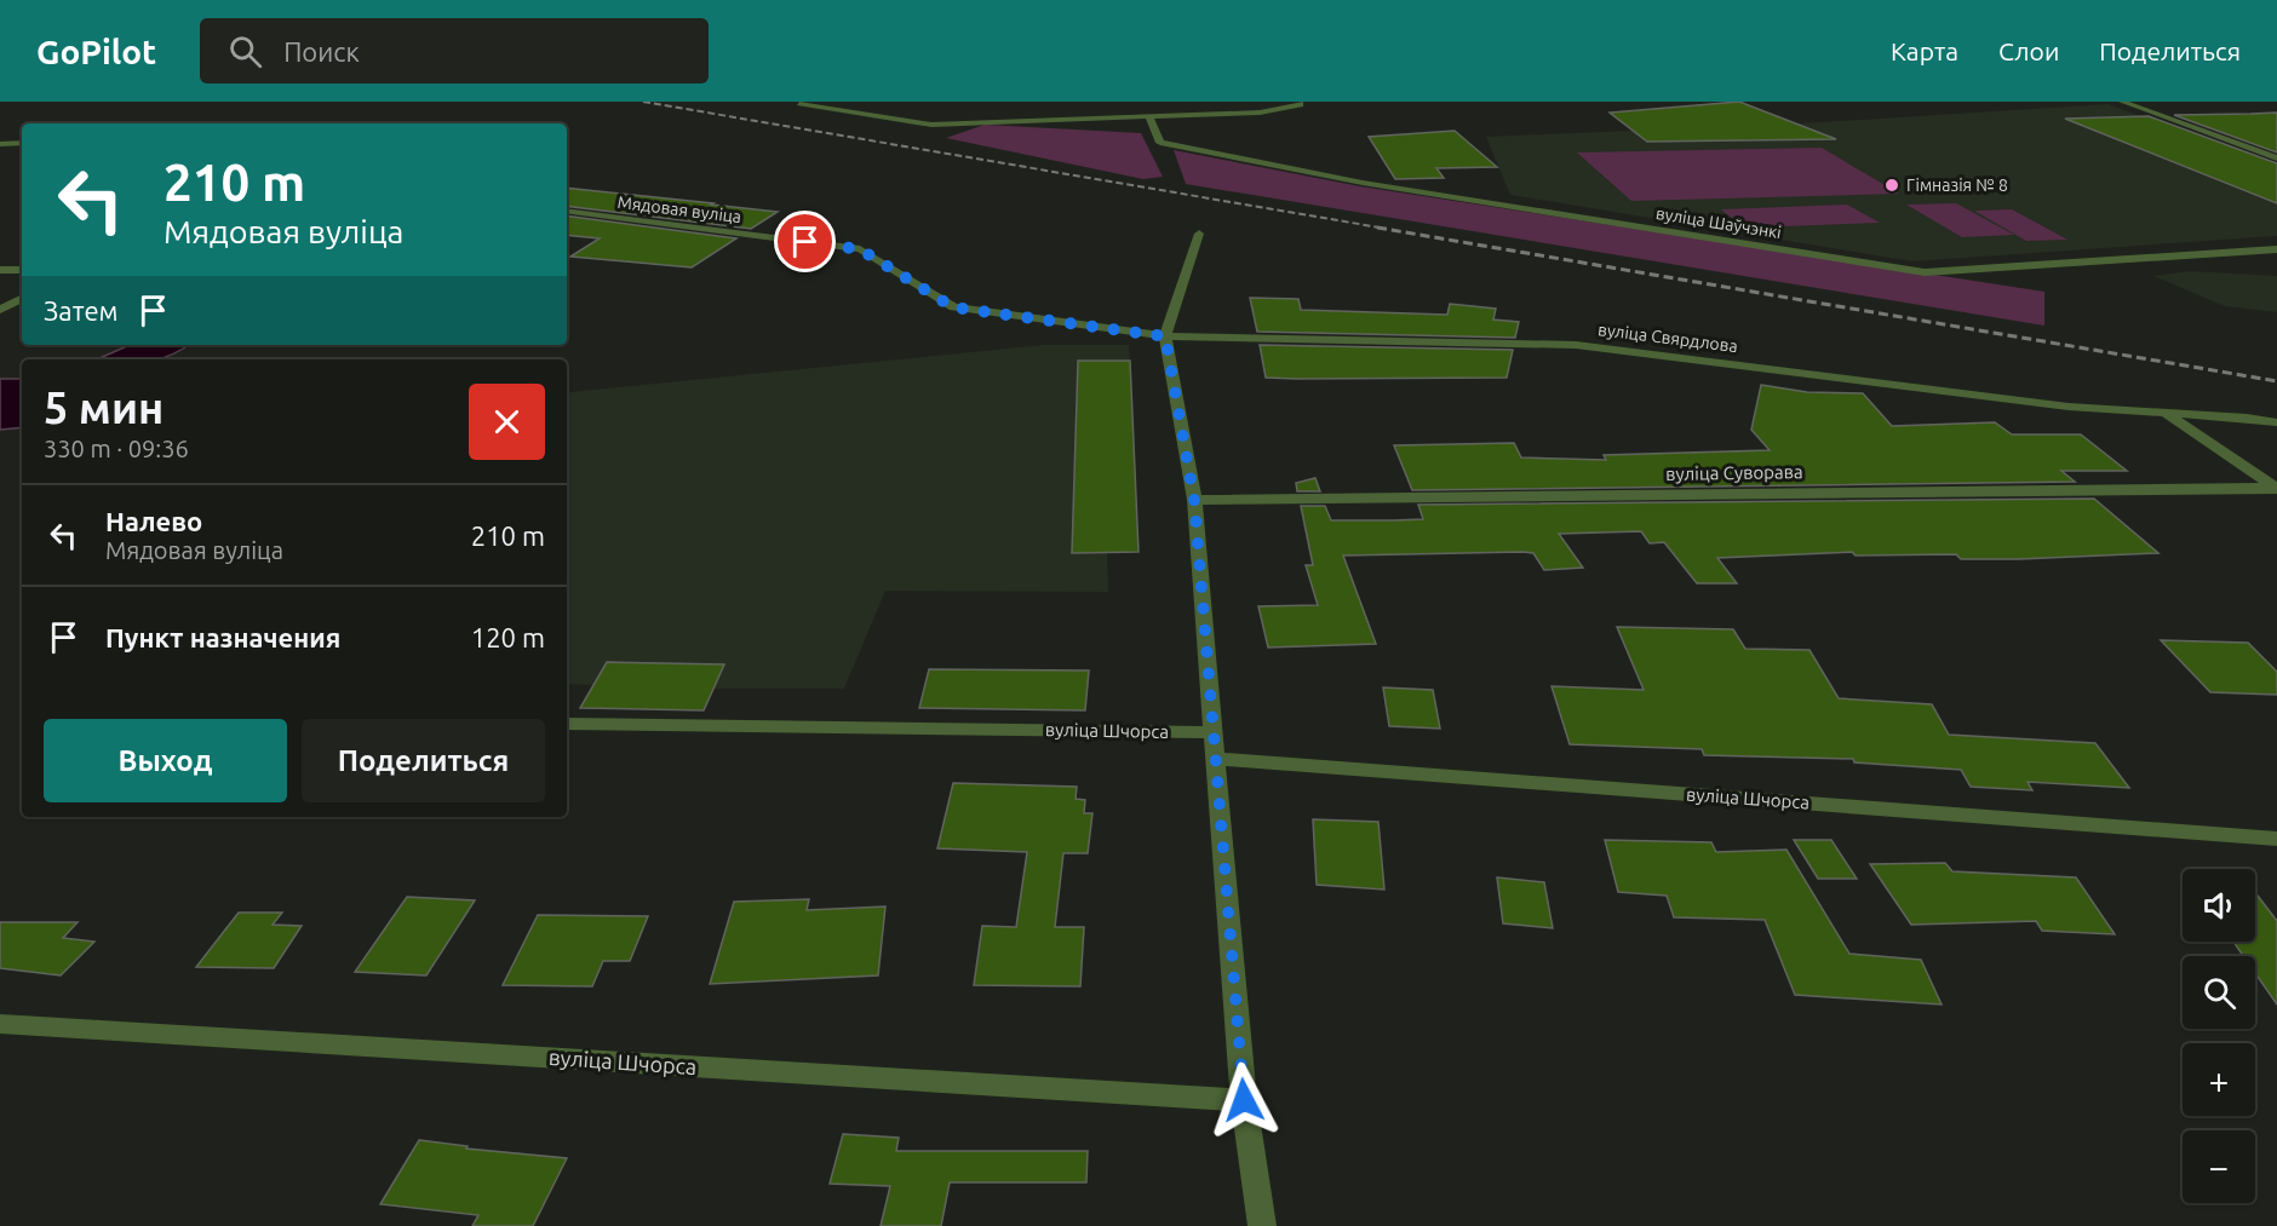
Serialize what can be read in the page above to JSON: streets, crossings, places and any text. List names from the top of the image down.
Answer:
{
  "streets": {
    "street": [
      "Мядовая вуліца",
      "вуліца Шаўчэнкі",
      "вуліца Свярдлова",
      "вуліца Суворава",
      "вуліца Шчорса"
    ]
  },
  "crossings": [
    ["Мядовая вуліца", "вуліца Свярдлова"]
  ],
  "places": ["Гімназія № 8"],
  "page": {
    "header": "GoPilot",
    "search": "Поиск",
    "nav": ["Карта", "Слои", "Поделиться"],
    "turn": ["210 m", "Мядовая вуліца"],
    "then": "Затем",
    "heading": ["5 мин", "330 m · 09:36"],
    "list": [
      {
        "name": "Налево",
        "note": "Мядовая вуліца",
        "value": "210 m"
      },
      {
        "name": "Пункт назначения",
        "value": "120 m"
      }
    ],
    "buttons": ["Выход", "Поделиться"],
    "map_buttons": ["+", "−"]
  }
}
